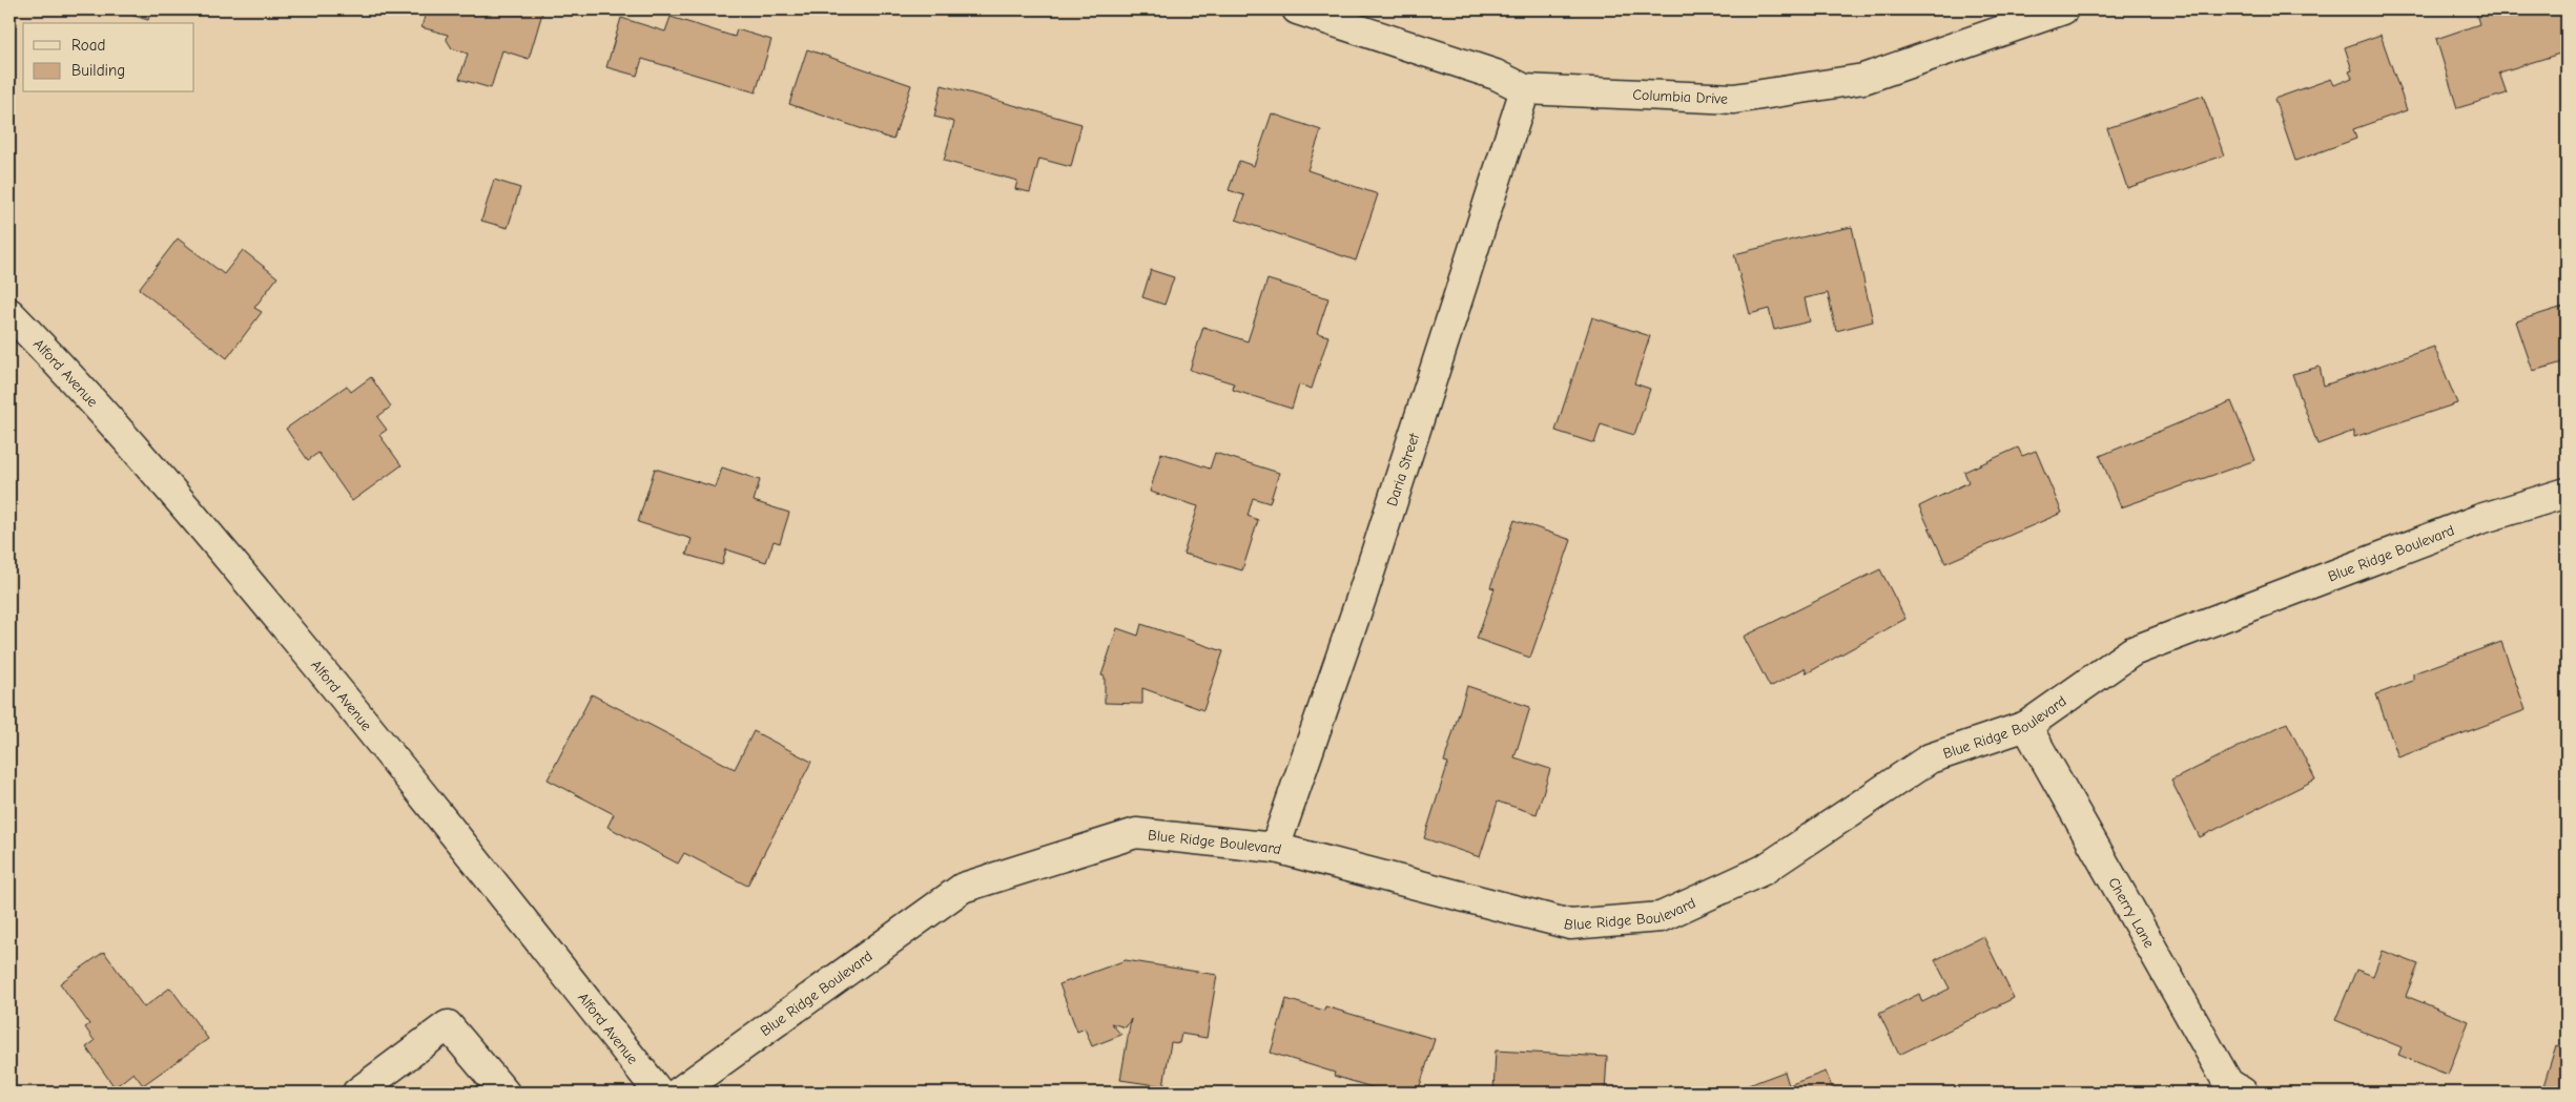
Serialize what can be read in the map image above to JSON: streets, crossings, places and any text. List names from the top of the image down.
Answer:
{
  "streets": {
    "street": [
      "Columbia Drive",
      "Alford Avenue",
      "Daria Street",
      "Blue Ridge Boulevard",
      "Cherry Lane"
    ]
  },
  "crossings": [
    ["Columbia Drive", "Daria Street"],
    ["Daria Street", "Blue Ridge Boulevard"],
    ["Blue Ridge Boulevard", "Cherry Lane"]
  ],
  "legend": ["Road", "Building"]
}
